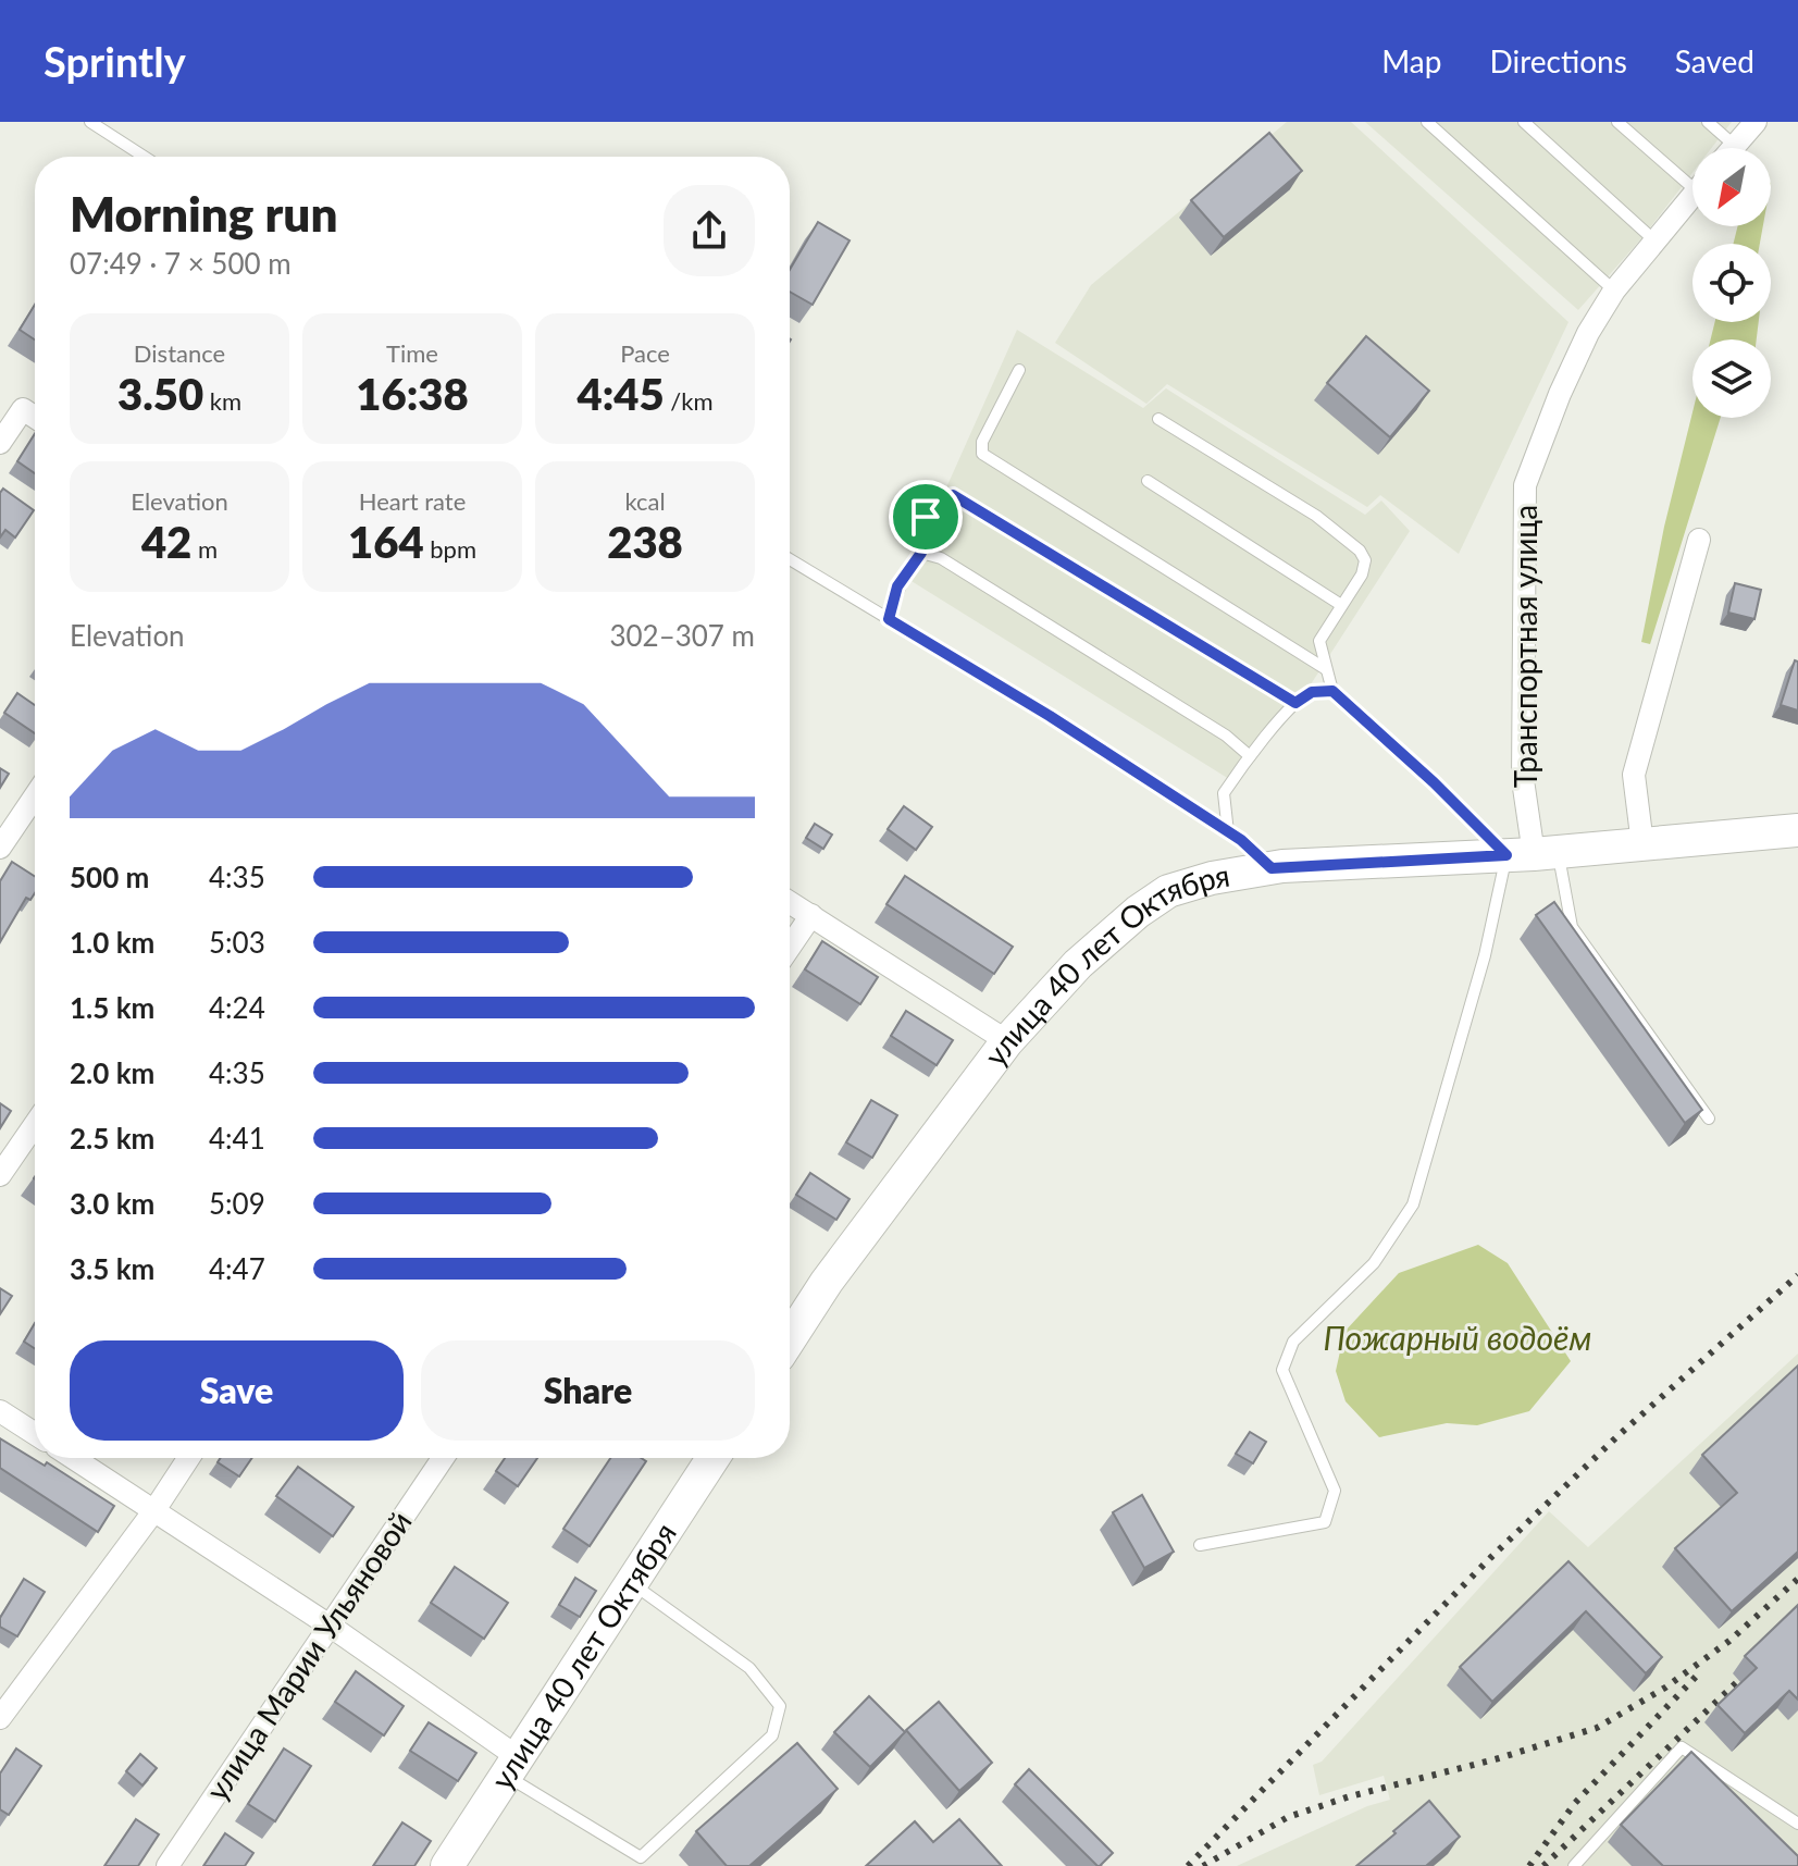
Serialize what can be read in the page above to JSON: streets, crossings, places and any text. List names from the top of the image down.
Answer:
{
  "streets": {
    "street": ["Транспортная улица", "улица 40 лет Октября", "улица Марии Ульяновой"]
  },
  "crossings": [
    ["Транспортная улица", "улица 40 лет Октября"]
  ],
  "water": ["Пожарный водоём"],
  "north": "bottom left",
  "page": {
    "header": "Sprintly",
    "nav": ["Map", "Directions", "Saved"],
    "heading": ["Morning run", "07:49 · 7 × 500 m"],
    "stats": [
      ["Distance", "3.50 km"],
      ["Time", "16:38"],
      ["Pace", "4:45 /km"],
      ["Elevation", "42 m"],
      ["Heart rate", "164 bpm"],
      ["kcal", "238"]
    ],
    "chart": ["Elevation", "302–307 m"],
    "list": [
      {
        "name": "500 m",
        "note": "4:35"
      },
      {
        "name": "1.0 km",
        "note": "5:03"
      },
      {
        "name": "1.5 km",
        "note": "4:24"
      },
      {
        "name": "2.0 km",
        "note": "4:35"
      },
      {
        "name": "2.5 km",
        "note": "4:41"
      },
      {
        "name": "3.0 km",
        "note": "5:09"
      },
      {
        "name": "3.5 km",
        "note": "4:47"
      }
    ],
    "buttons": ["Save", "Share"]
  }
}
